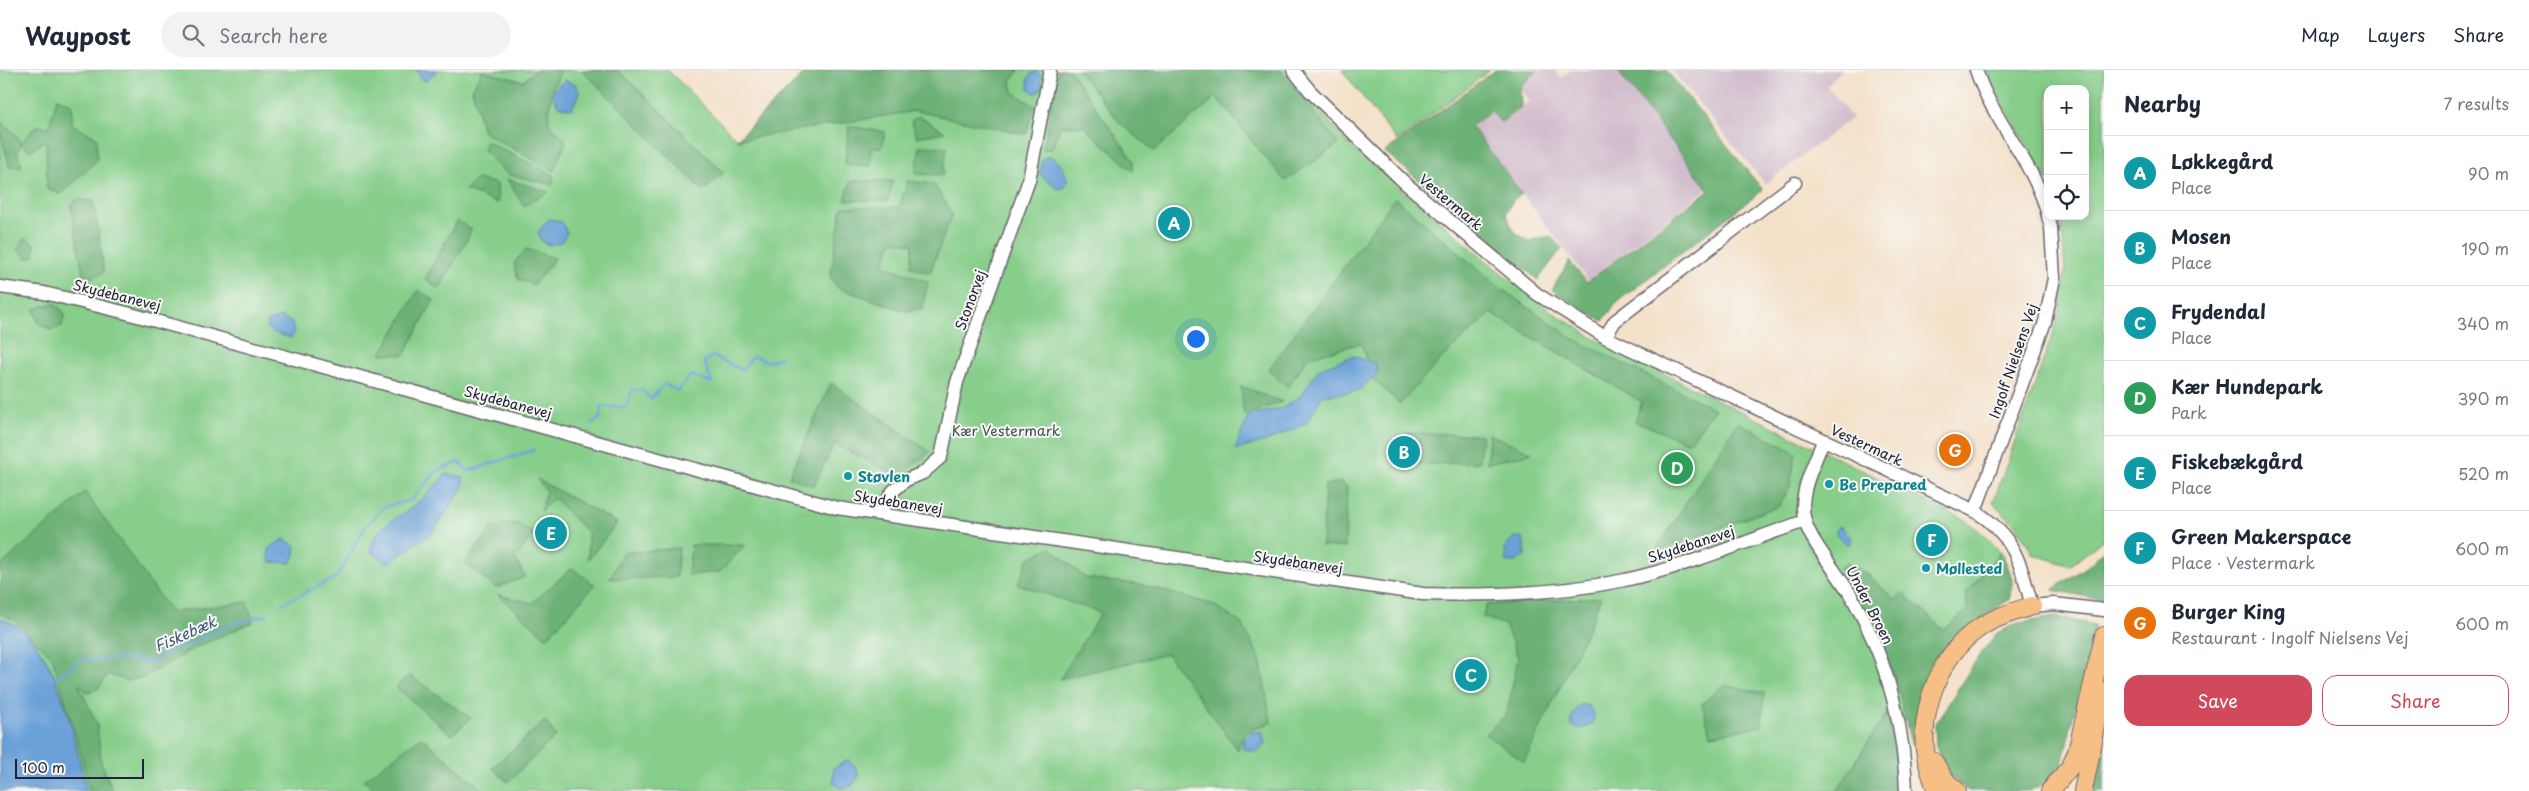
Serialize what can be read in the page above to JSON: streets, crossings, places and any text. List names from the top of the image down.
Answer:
{
  "streets": {
    "street": [
      "Vestermark",
      "Skydebanevej",
      "Stonorvej",
      "Ingolf Nielsens Vej",
      "Under Broen"
    ]
  },
  "crossings": [
    ["Vestermark", "Ingolf Nielsens Vej"],
    ["Vestermark", "Under Broen"],
    ["Skydebanevej", "Stonorvej"],
    ["Skydebanevej", "Under Broen"]
  ],
  "water": ["Fiskebæk"],
  "parks": ["Kær Vestermark"],
  "places": ["Støvlen", "Be Prepared", "Møllested"],
  "scale_bar": "100 m",
  "page": {
    "header": "Waypost",
    "search": "Search here",
    "nav": ["Map", "Layers", "Share"],
    "heading": ["Nearby", "7 results"],
    "map_buttons": ["+", "−"],
    "list": [
      {
        "mark": "A",
        "name": "Løkkegård",
        "note": "Place",
        "value": "90 m"
      },
      {
        "mark": "B",
        "name": "Mosen",
        "note": "Place",
        "value": "190 m"
      },
      {
        "mark": "C",
        "name": "Frydendal",
        "note": "Place",
        "value": "340 m"
      },
      {
        "mark": "D",
        "name": "Kær Hundepark",
        "note": "Park",
        "value": "390 m"
      },
      {
        "mark": "E",
        "name": "Fiskebækgård",
        "note": "Place",
        "value": "520 m"
      },
      {
        "mark": "F",
        "name": "Green Makerspace",
        "note": "Place · Vestermark",
        "value": "600 m"
      },
      {
        "mark": "G",
        "name": "Burger King",
        "note": "Restaurant · Ingolf Nielsens Vej",
        "value": "600 m"
      }
    ],
    "pins": [
      "A",
      "G",
      "B",
      "D",
      "E",
      "F",
      "C"
    ],
    "buttons": ["Save", "Share"],
    "scale": "100 m"
  }
}
